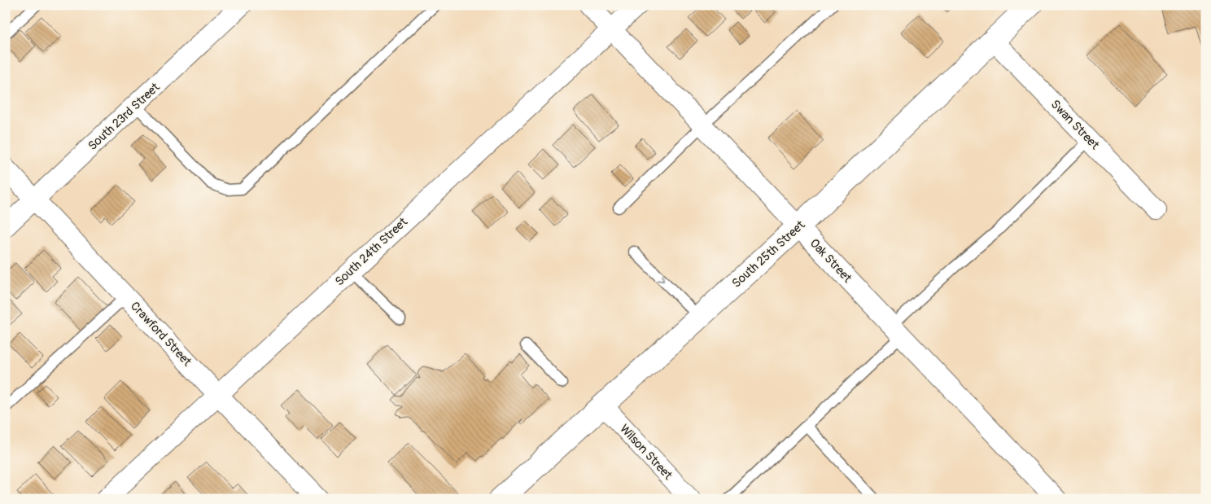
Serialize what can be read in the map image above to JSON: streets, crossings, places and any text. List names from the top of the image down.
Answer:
{
  "streets": {
    "main road": ["South 25th Street"],
    "street": [
      "South 23rd Street",
      "Swan Street",
      "South 24th Street",
      "Oak Street",
      "Crawford Street",
      "Wilson Street"
    ]
  },
  "crossings": [
    ["South 23rd Street", "Crawford Street"],
    ["Swan Street", "South 25th Street"],
    ["South 24th Street", "Oak Street"],
    ["South 24th Street", "Crawford Street"],
    ["South 25th Street", "Oak Street"],
    ["South 25th Street", "Wilson Street"]
  ]
}
